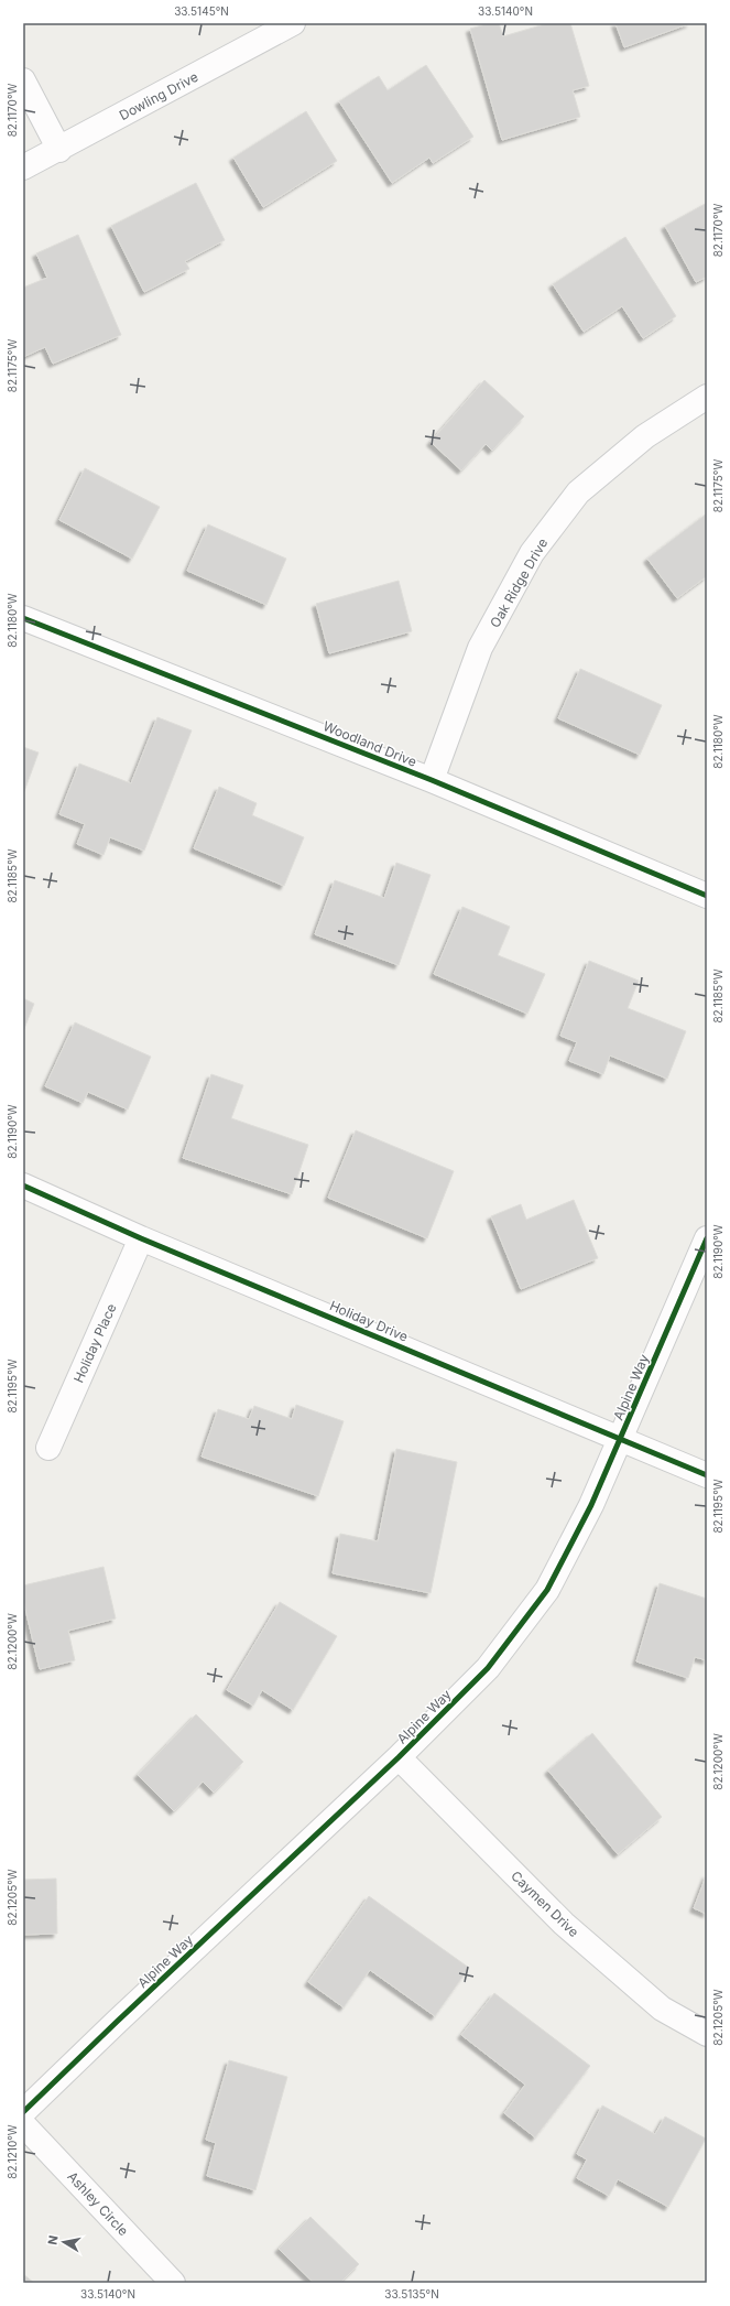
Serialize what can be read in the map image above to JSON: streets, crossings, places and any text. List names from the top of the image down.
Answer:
{
  "streets": {
    "street": [
      "Dowling Drive",
      "Oak Ridge Drive",
      "Woodland Drive",
      "Holiday Drive",
      "Holiday Place",
      "Alpine Way",
      "Caymen Drive",
      "Ashley Circle"
    ]
  },
  "crossings": [
    ["Oak Ridge Drive", "Woodland Drive"],
    ["Holiday Drive", "Holiday Place"],
    ["Holiday Drive", "Alpine Way"],
    ["Alpine Way", "Caymen Drive"]
  ],
  "north": "left",
  "coordinates": [
    "33.5145°N",
    "33.5140°N",
    "82.1170°W",
    "82.1175°W",
    "82.1180°W",
    "82.1185°W",
    "82.1190°W",
    "82.1195°W",
    "82.1200°W",
    "82.1205°W",
    "82.1210°W",
    "33.5135°N"
  ]
}
